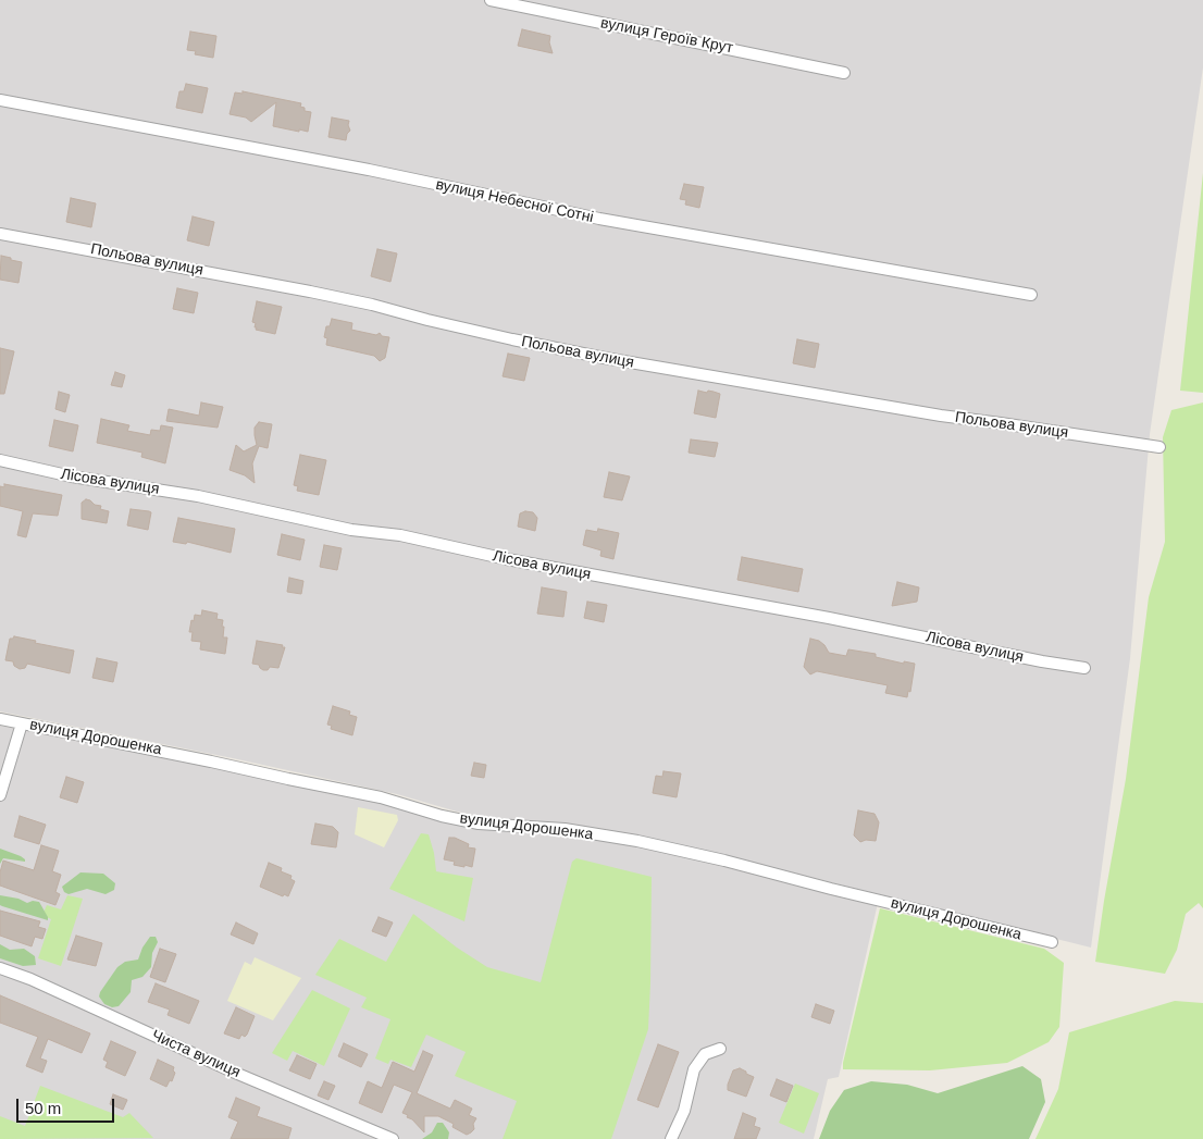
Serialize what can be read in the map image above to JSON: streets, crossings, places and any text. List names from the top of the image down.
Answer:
{
  "streets": {
    "street": [
      "вулиця Героїв Крут",
      "вулиця Небесної Сотні",
      "Польова вулиця",
      "Лісова вулиця",
      "вулиця Дорошенка",
      "Чиста вулиця"
    ]
  },
  "scale_bar": "50 m"
}
